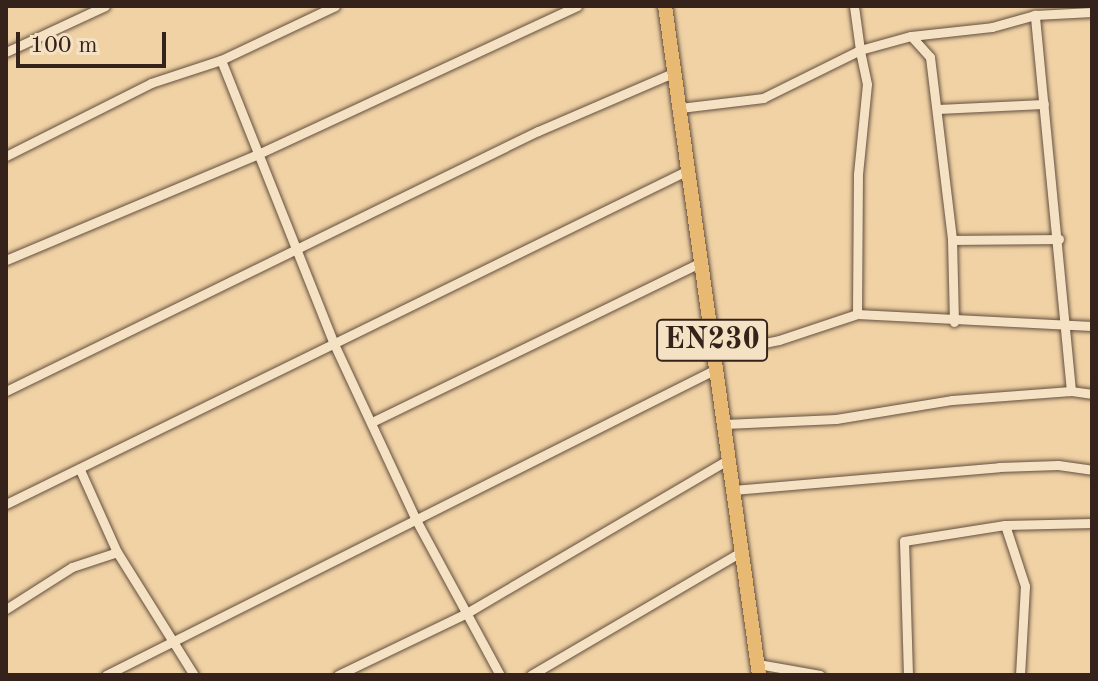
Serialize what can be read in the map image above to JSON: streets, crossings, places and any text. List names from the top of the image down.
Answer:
{
  "streets": {
    "main road": ["EN230"]
  },
  "scale_bar": "100 m"
}
